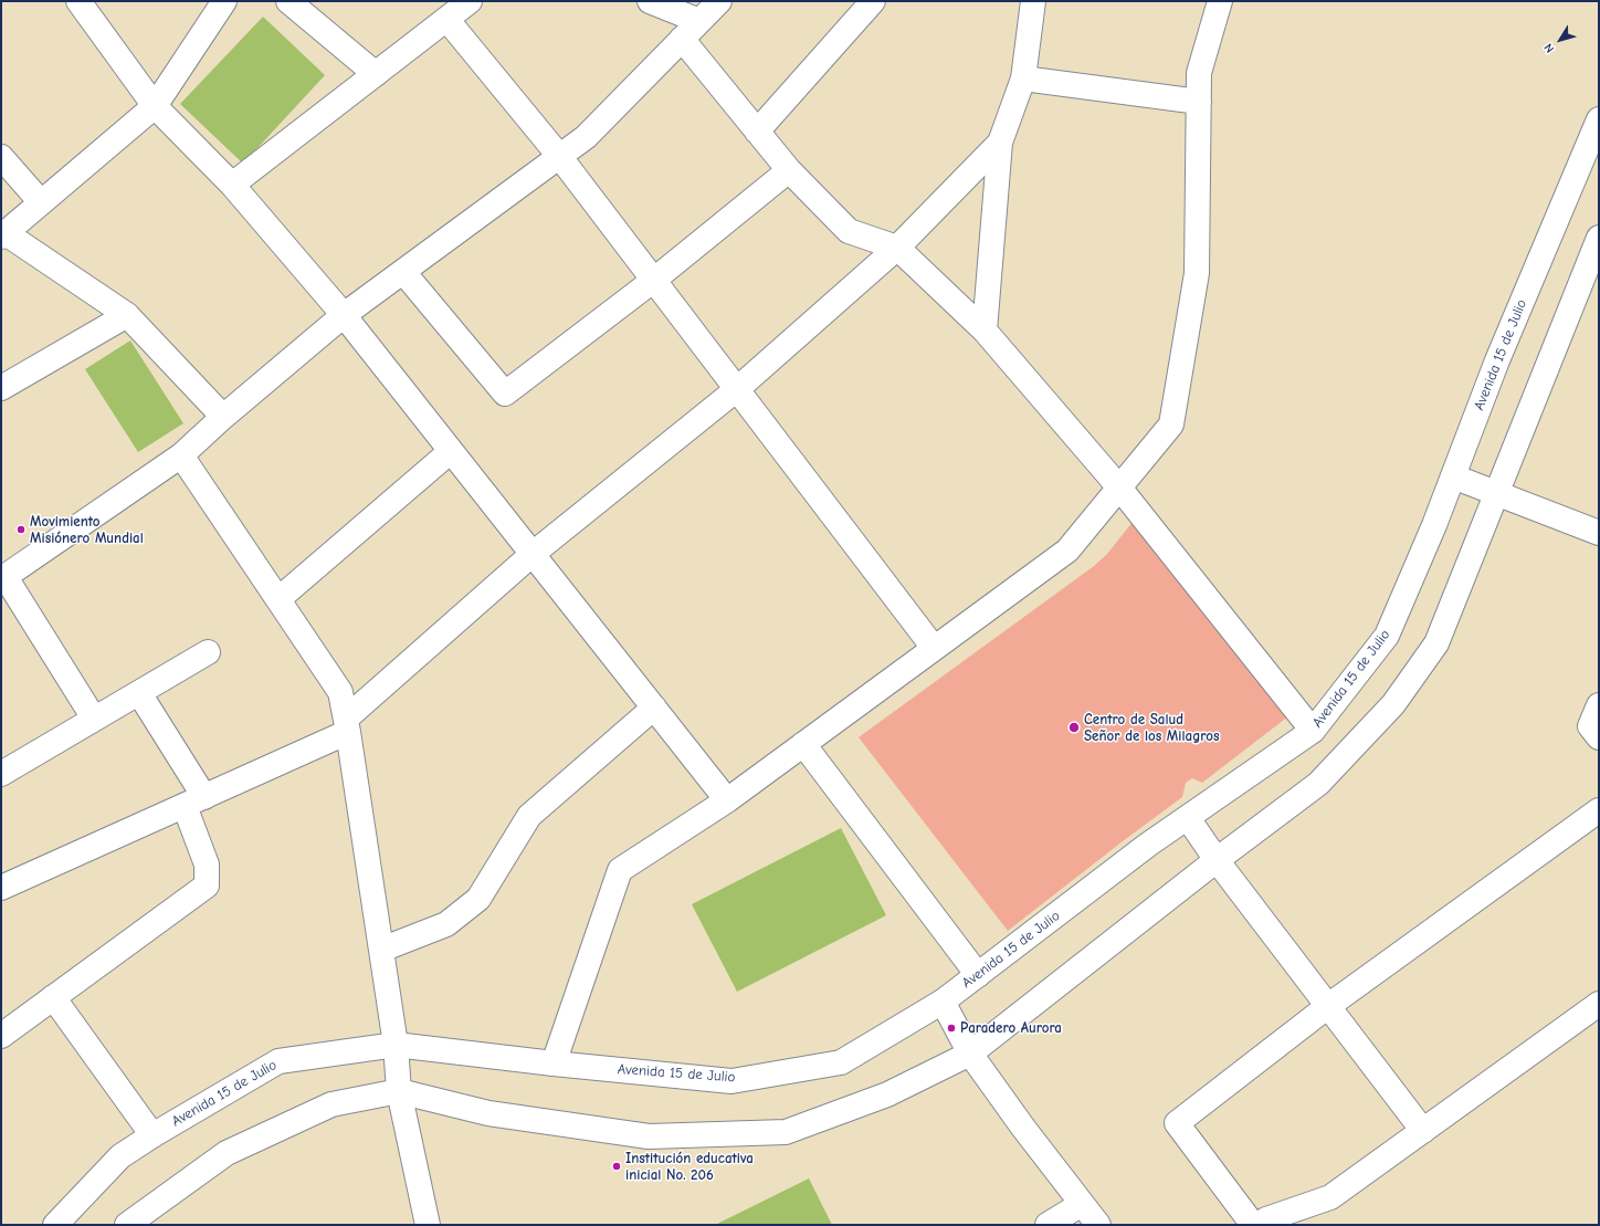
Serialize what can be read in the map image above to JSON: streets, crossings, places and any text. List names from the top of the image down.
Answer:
{
  "streets": {
    "street": ["Avenida 15 de Julio"]
  },
  "places": [
    "Movimiento Misiónero Mundial",
    "Centro de Salud Señor de los Milagros",
    "Paradero Aurora",
    "Institución educativa inicial No. 206"
  ],
  "north": "bottom left"
}
